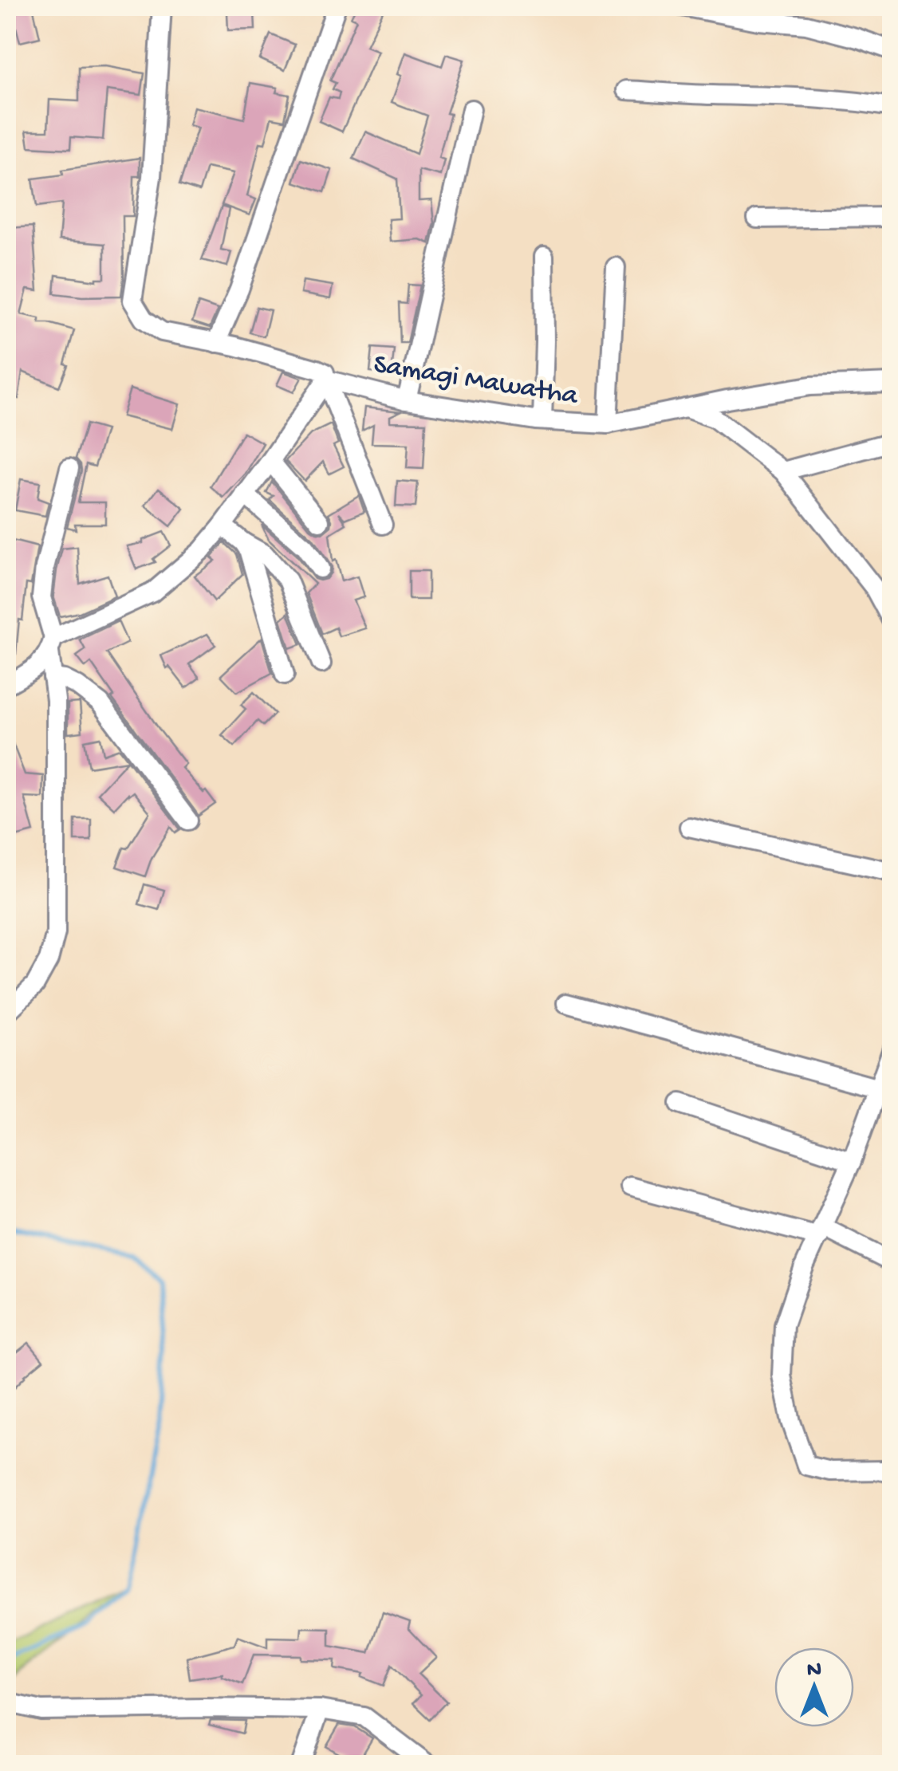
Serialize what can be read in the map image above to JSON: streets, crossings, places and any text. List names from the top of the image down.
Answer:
{
  "streets": {
    "street": ["Samagi Mawatha"]
  },
  "north": "top"
}
